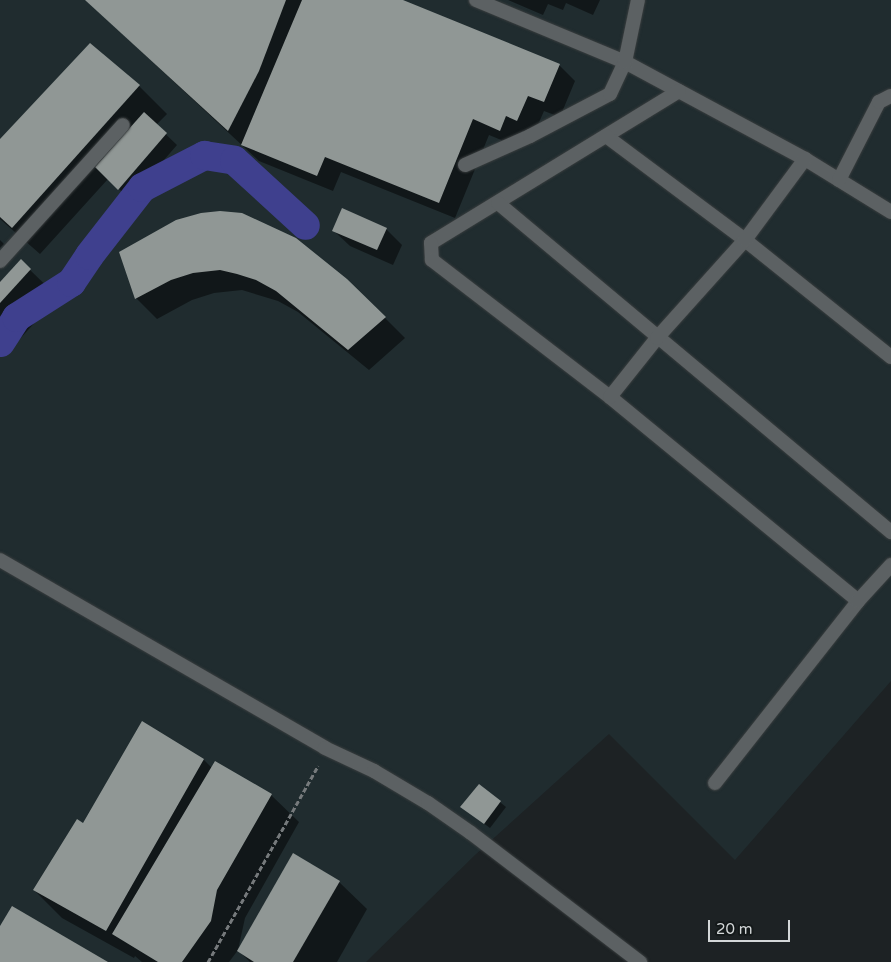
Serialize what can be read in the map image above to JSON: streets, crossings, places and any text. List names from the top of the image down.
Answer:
{
  "scale_bar": "20 m"
}
